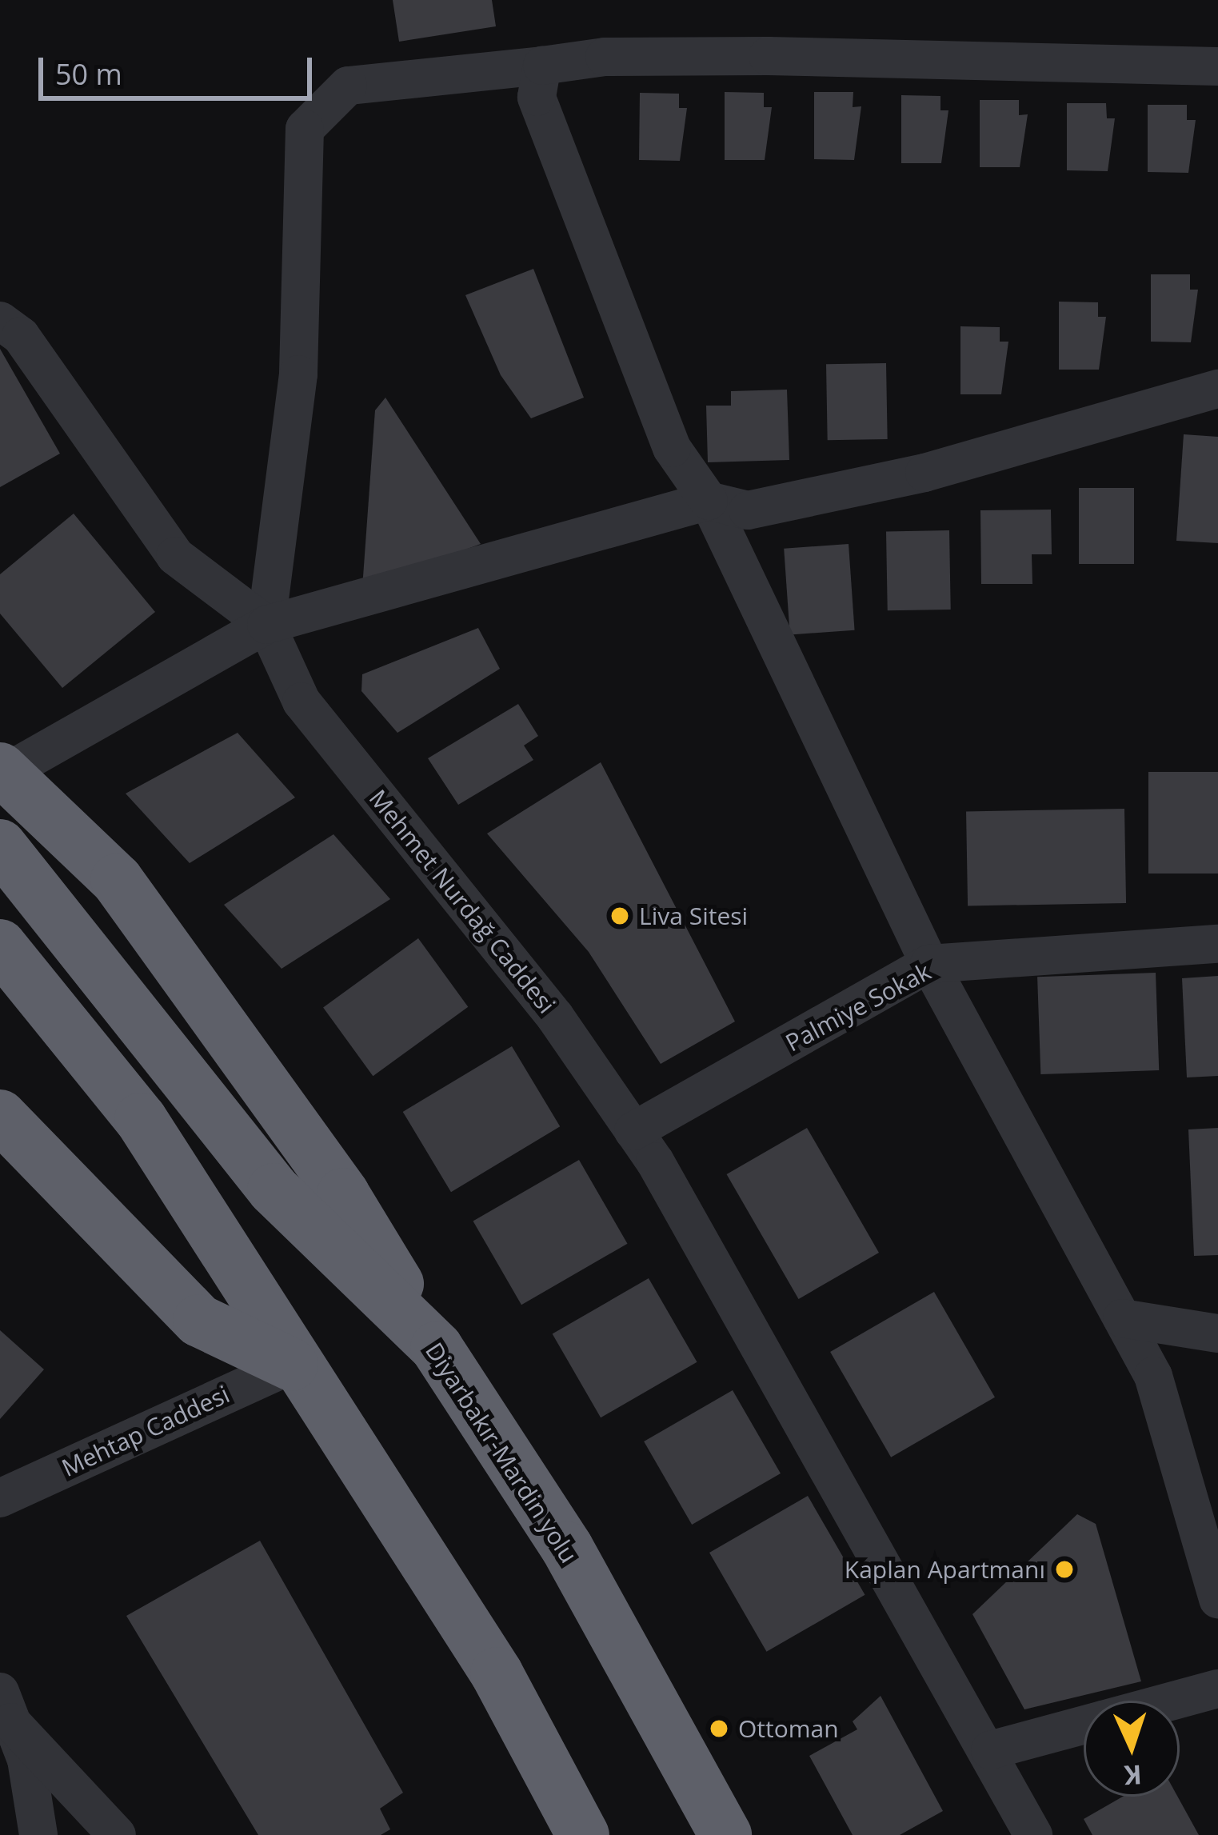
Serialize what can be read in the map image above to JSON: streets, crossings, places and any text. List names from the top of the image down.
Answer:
{
  "streets": {
    "highway": ["Diyarbakır-Mardin yolu"],
    "street": ["Mehmet Nurdağ Caddesi", "Palmiye Sokak", "Mehtap Caddesi"]
  },
  "crossings": [
    ["Mehmet Nurdağ Caddesi", "Palmiye Sokak"]
  ],
  "places": ["Liva Sitesi", "Kaplan Apartmanı", "Ottoman"],
  "scale_bar": "50 m",
  "north": "bottom"
}
